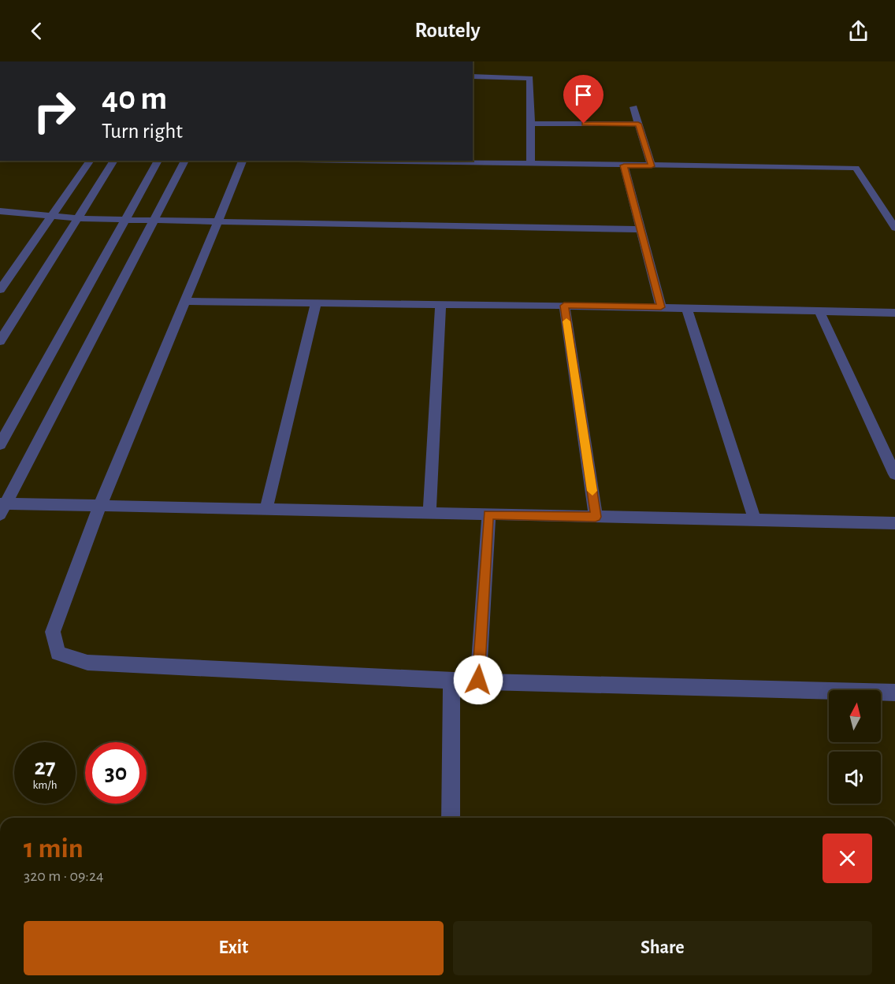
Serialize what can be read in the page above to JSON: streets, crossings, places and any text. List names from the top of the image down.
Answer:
{
  "north": "top",
  "page": {
    "header": "Routely",
    "turn": ["40 m", "Turn right"],
    "speed": "27 km/h",
    "limit": "30",
    "heading": ["1 min", "320 m · 09:24"],
    "buttons": ["Exit", "Share"]
  }
}
